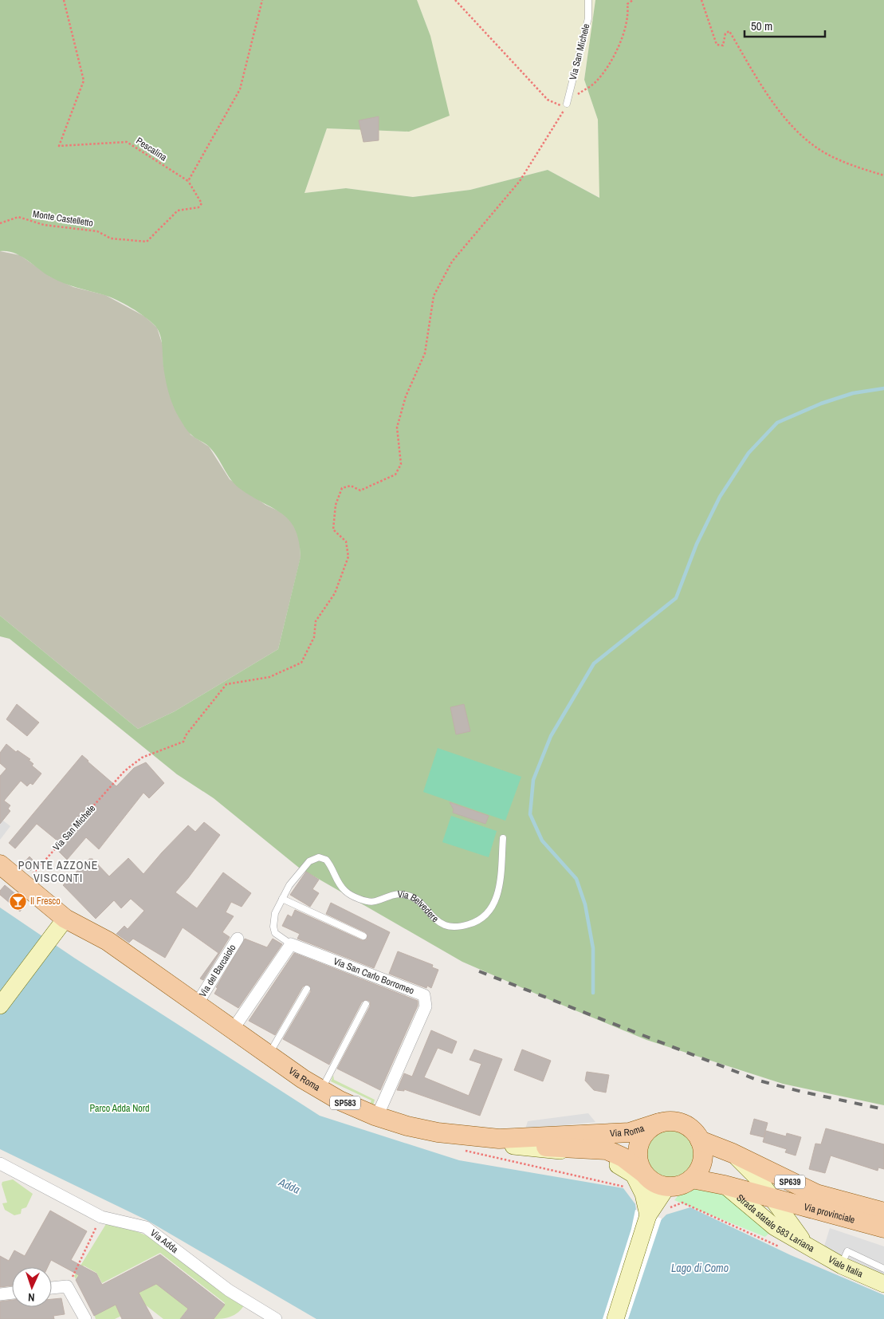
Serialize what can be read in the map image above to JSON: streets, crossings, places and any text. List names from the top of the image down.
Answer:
{
  "streets": {
    "main road": [
      "Via Roma",
      "SP583",
      "SP639",
      "Via provinciale",
      "Strada statale 583 Lariana",
      "Viale Italia"
    ],
    "street": ["Via del Barcaiolo", "Via San Carlo Borromeo", "Via Adda"],
    "lane": ["Via San Michele", "Via Belvedere"],
    "path": ["Pescalina", "Monte Castelletto"]
  },
  "crossings": [
    ["Via San Michele", "Via Roma"],
    ["Via San Michele", "SP583"],
    ["Pescalina", "Monte Castelletto"],
    ["Via Belvedere", "Via San Carlo Borromeo"],
    ["Via del Barcaiolo", "Via Roma"],
    ["Via San Carlo Borromeo", "Via Roma"],
    ["Via Roma", "SP583"],
    ["Via Roma", "SP639"],
    ["SP583", "SP639"],
    ["SP639", "Via provinciale"],
    ["SP639", "Strada statale 583 Lariana"],
    ["Via provinciale", "Strada statale 583 Lariana"],
    ["Strada statale 583 Lariana", "Viale Italia"]
  ],
  "districts": ["PONTE AZZONE VISCONTI"],
  "water": ["Adda", "Lago di Como"],
  "parks": ["Parco Adda Nord"],
  "places": {
    "bar": ["Il Fresco"]
  },
  "scale_bar": "50 m",
  "north": "bottom"
}
